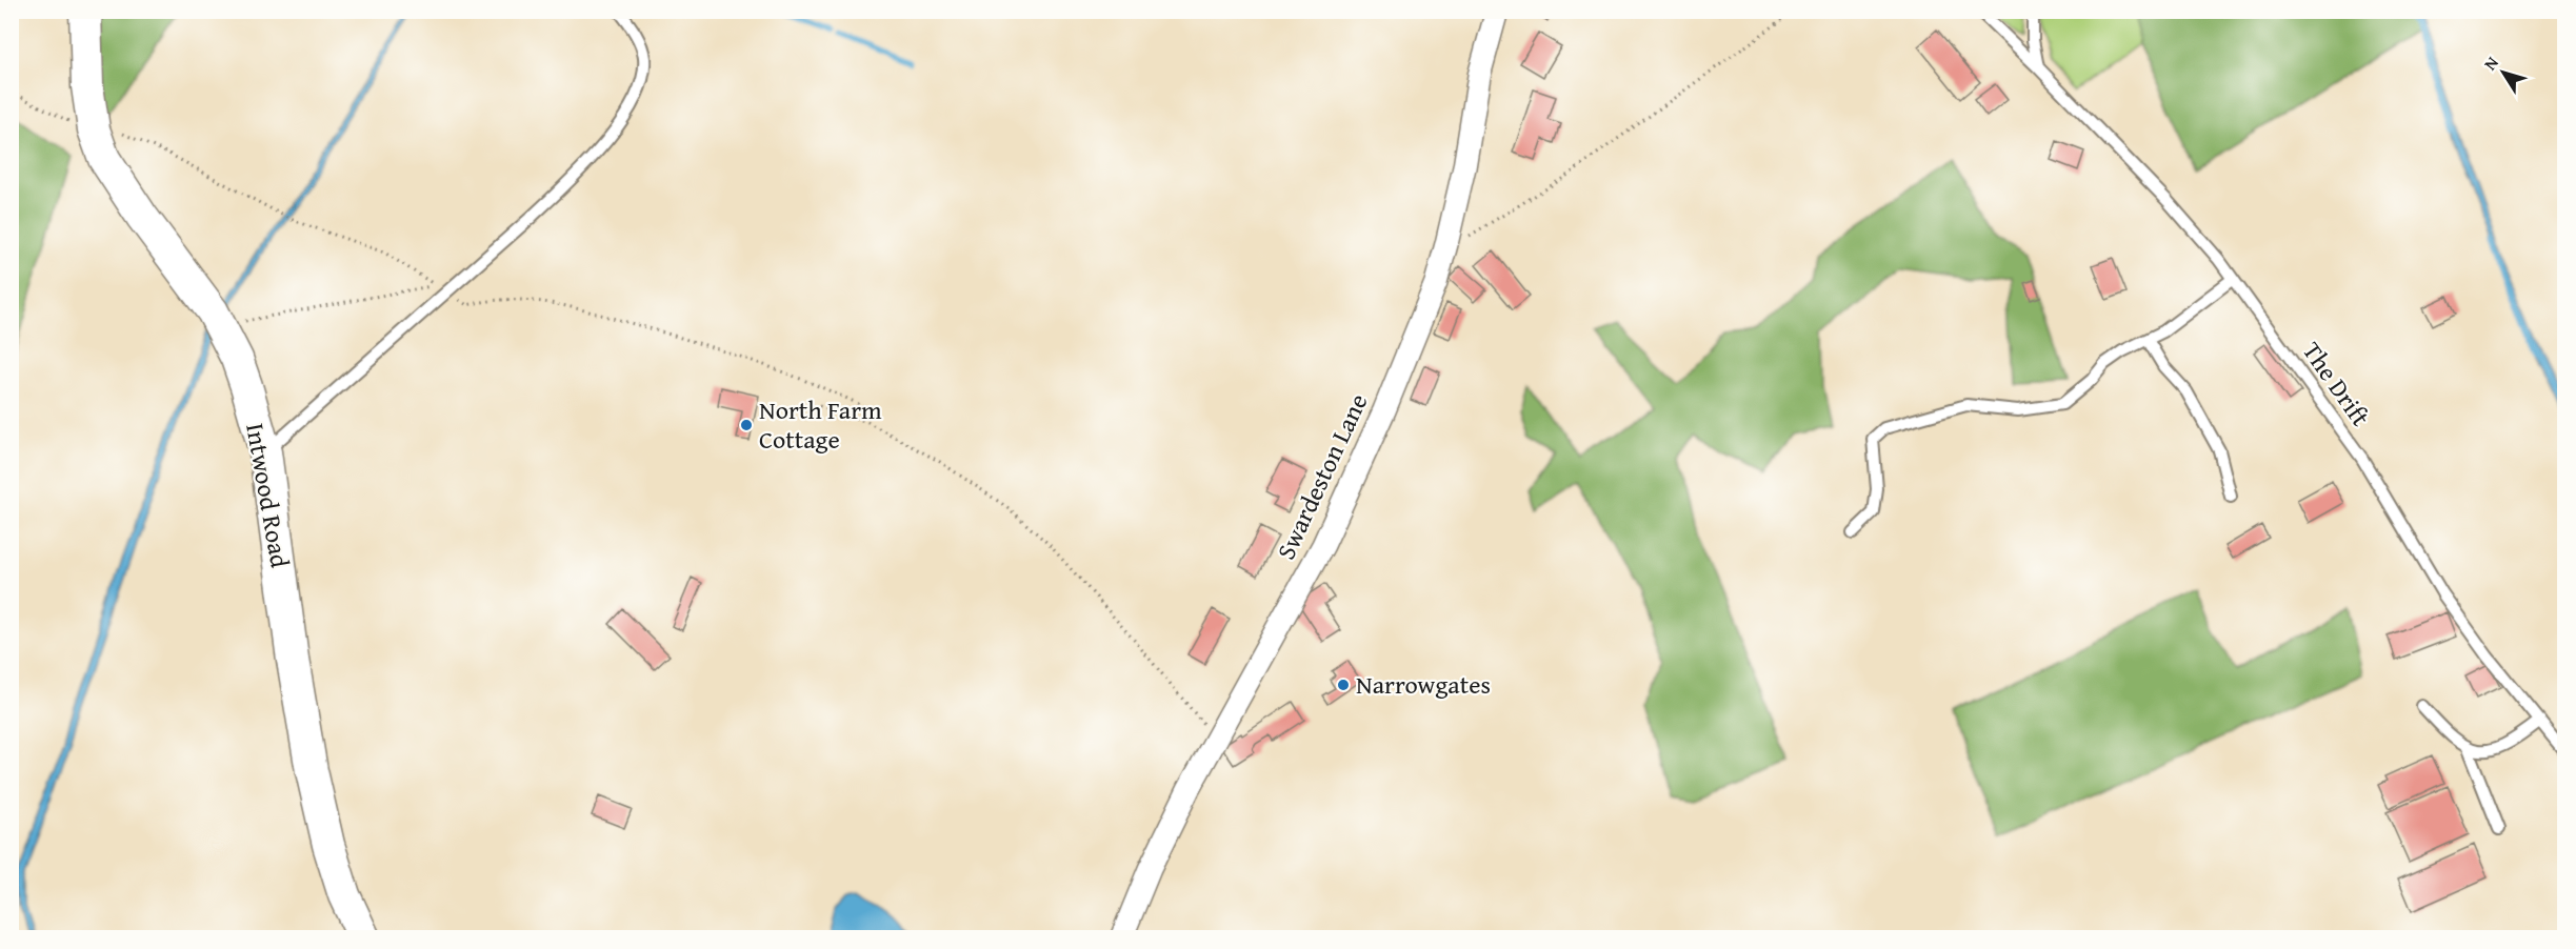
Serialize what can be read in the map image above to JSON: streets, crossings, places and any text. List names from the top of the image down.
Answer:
{
  "streets": {
    "street": ["Swardeston Lane", "Intwood Road"],
    "lane": ["The Drift"]
  },
  "places": ["North Farm Cottage", "Narrowgates"],
  "north": "top left"
}
